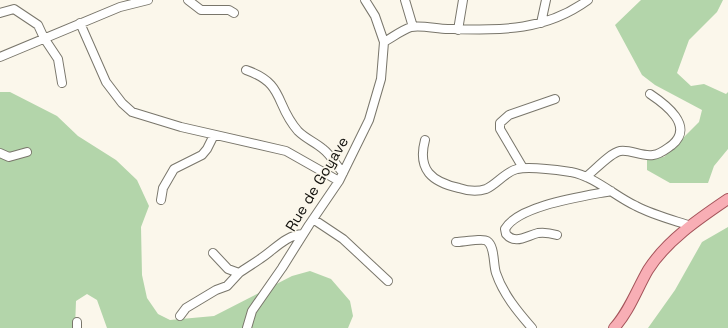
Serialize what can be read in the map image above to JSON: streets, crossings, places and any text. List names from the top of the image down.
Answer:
{
  "streets": {
    "street": ["Rue de Goyave"]
  }
}
